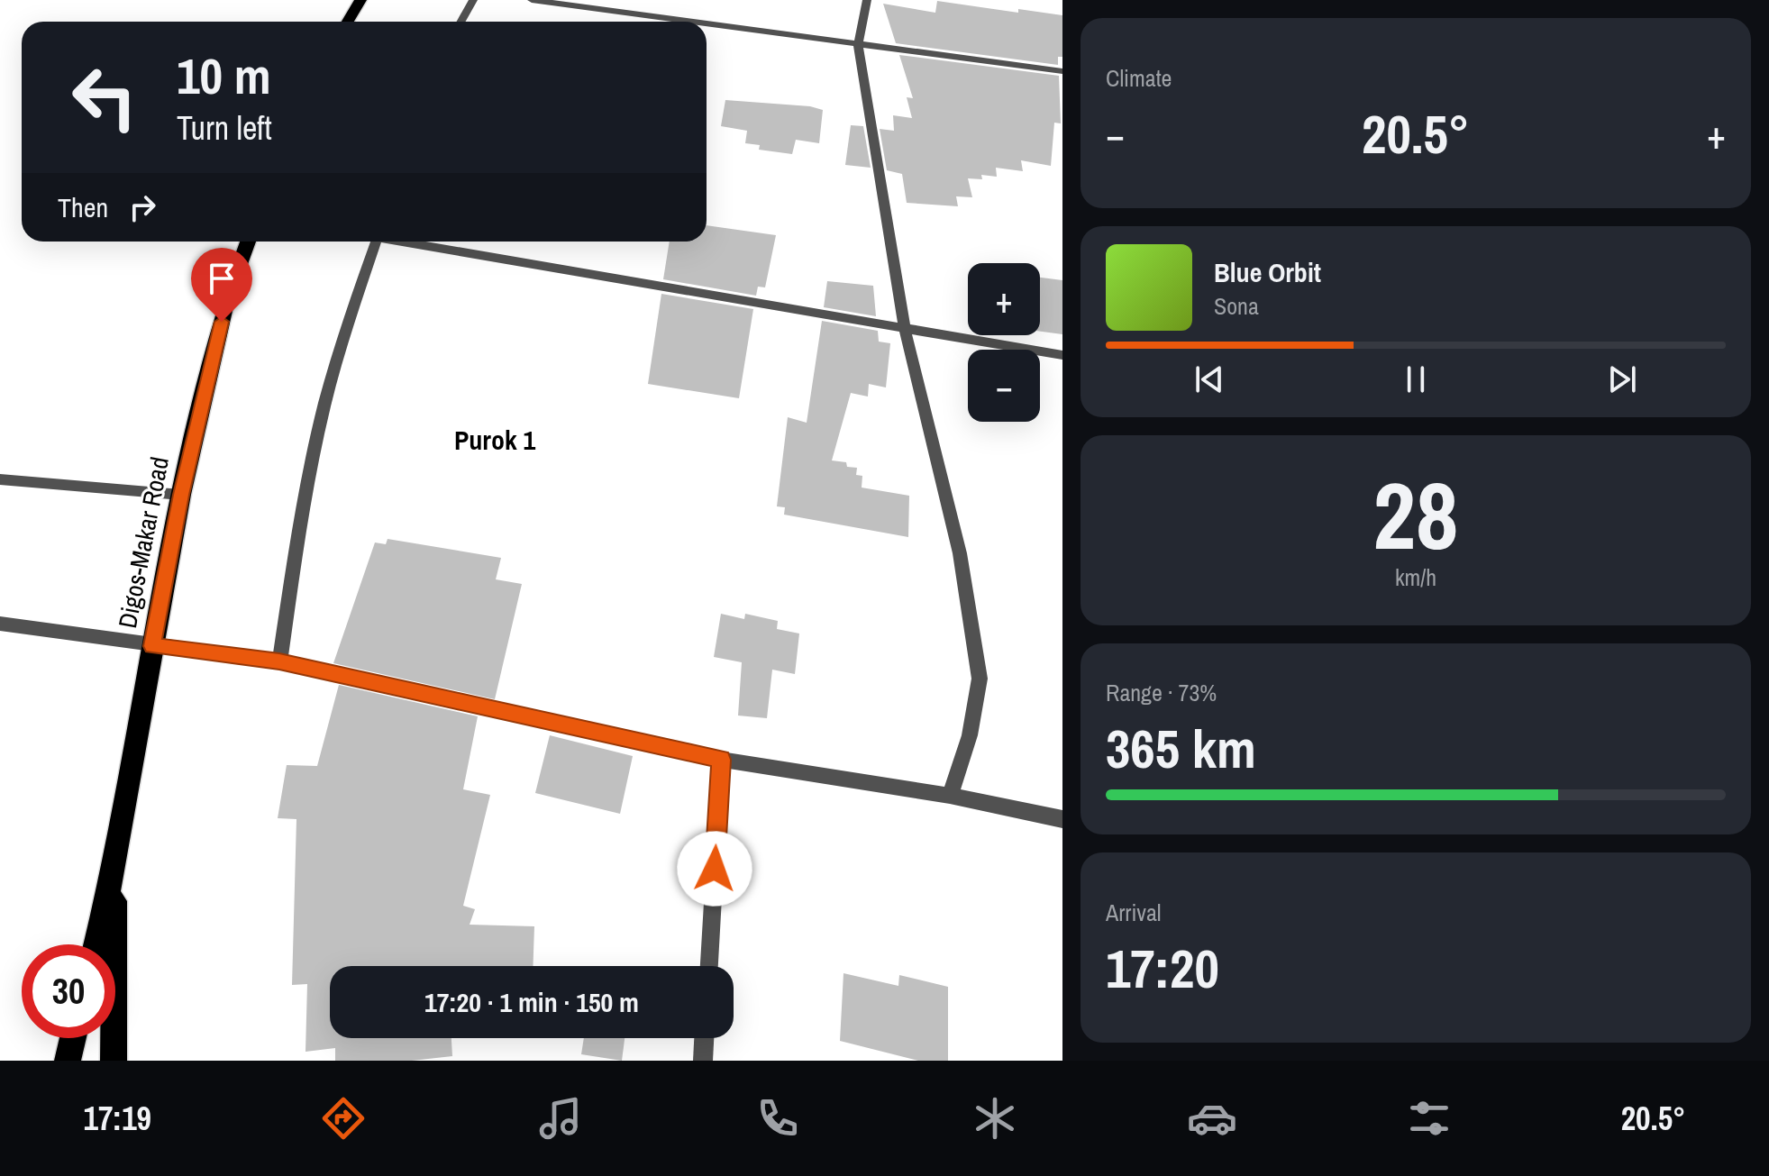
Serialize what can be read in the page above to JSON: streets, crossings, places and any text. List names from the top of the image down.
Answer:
{
  "streets": {
    "highway": ["Digos-Makar Road"]
  },
  "districts": ["Purok 1"],
  "page": {
    "tile": [
      "Climate",
      ["28", "km/h"],
      ["Range · 73%", "365 km"],
      ["Arrival", "17:20"]
    ],
    "turn": ["10 m", "Turn left"],
    "heat": ["−", "20.5°", "+"],
    "then": "Then",
    "song": ["Blue Orbit", "Sona"],
    "map_buttons": ["+", "−"],
    "limit": "30",
    "trip": "17:20 · 1 min · 150 m",
    "tabs": ["17:19", "20.5°"]
  }
}
